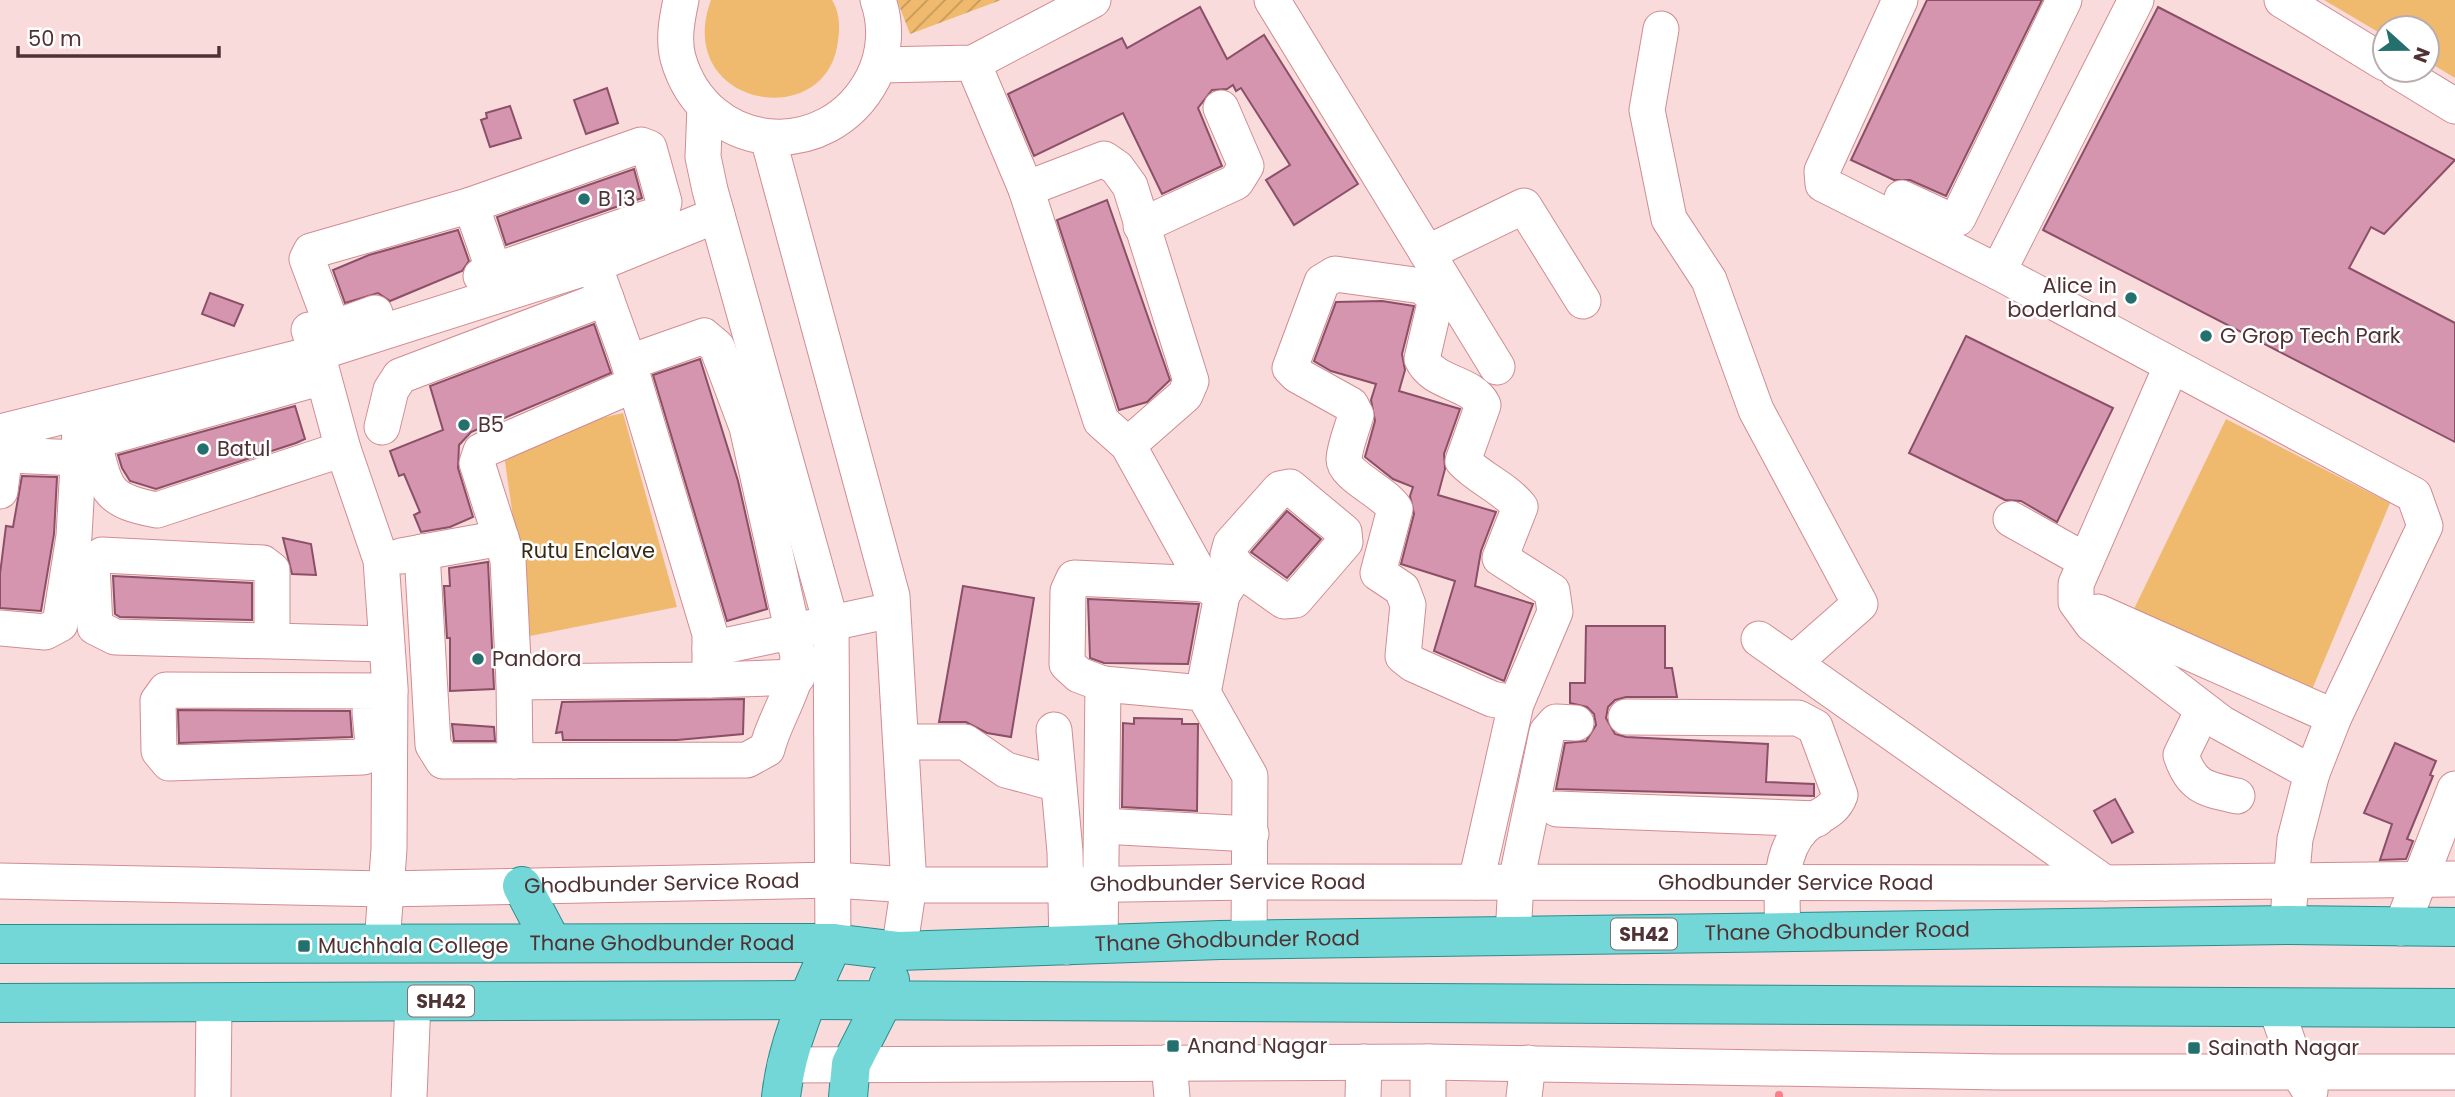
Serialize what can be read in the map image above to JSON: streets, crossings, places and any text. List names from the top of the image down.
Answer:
{
  "streets": {
    "main road": ["Thane Ghodbunder Road", "SH42"],
    "street": ["Ghodbunder Service Road"]
  },
  "parks": ["Rutu Enclave"],
  "places": {
    "other": [
      "B 13",
      "Alice in boderland",
      "G Grop Tech Park",
      "B5",
      "Batul",
      "Pandora"
    ],
    "transit": ["Muchhala College", "Anand Nagar", "Sainath Nagar"]
  },
  "scale_bar": "50 m",
  "north": "right"
}
